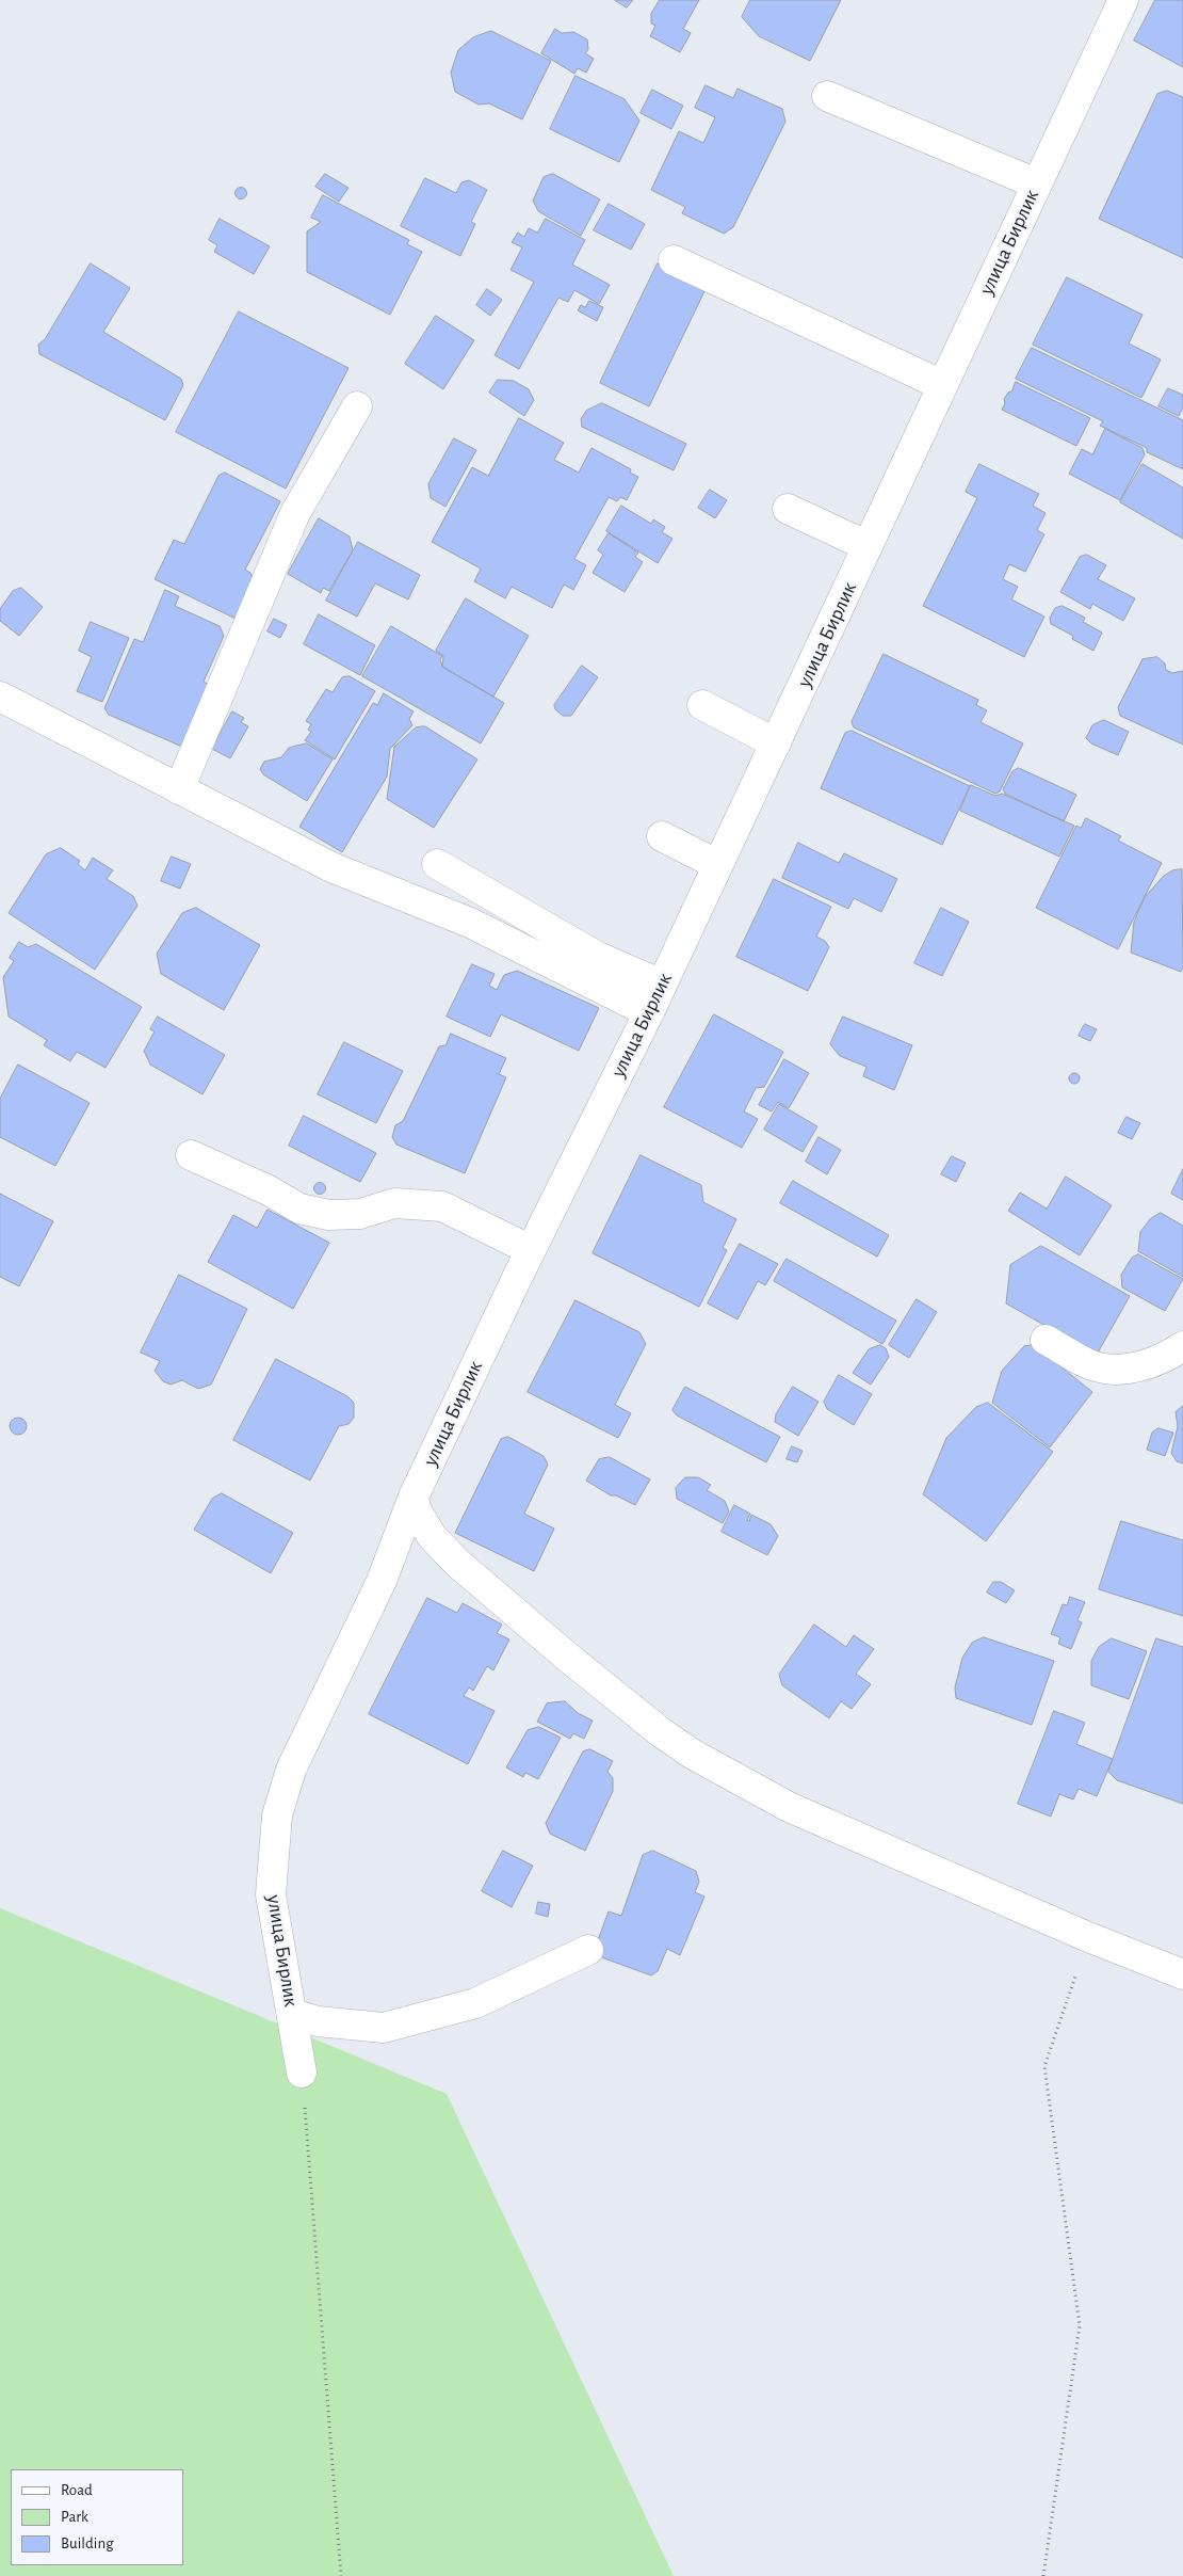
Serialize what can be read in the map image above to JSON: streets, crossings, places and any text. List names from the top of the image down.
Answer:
{
  "streets": {
    "street": ["улица Бирлик"]
  },
  "legend": ["Road", "Park", "Building"]
}
